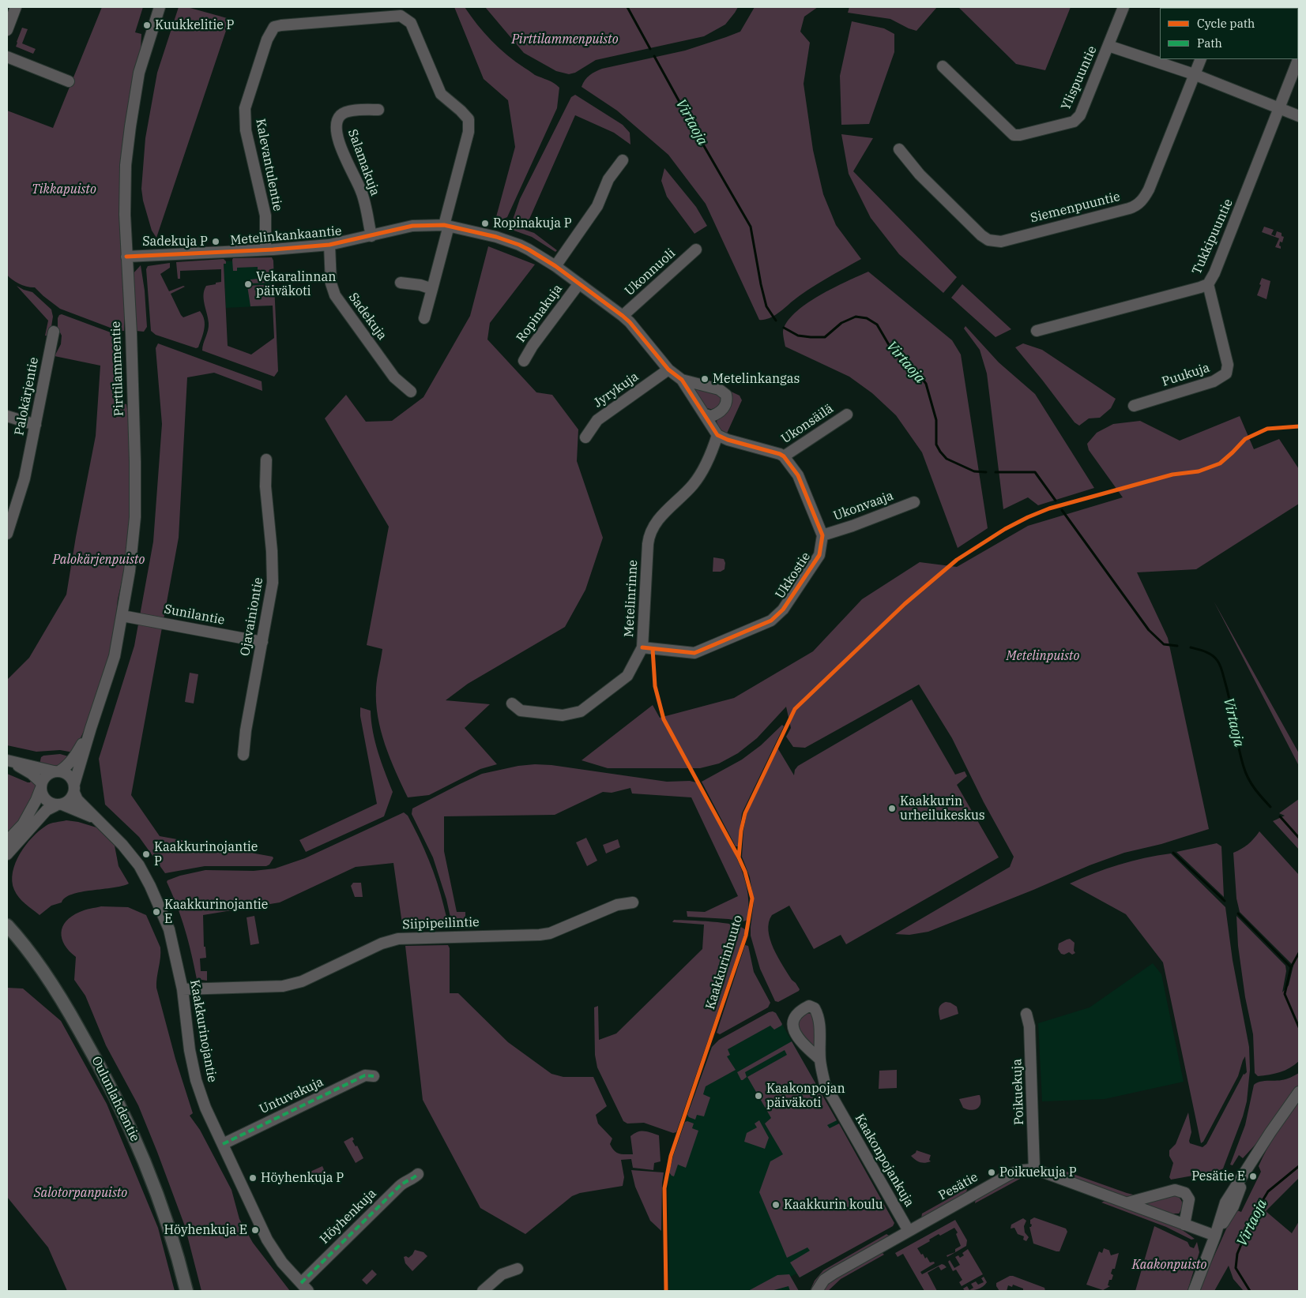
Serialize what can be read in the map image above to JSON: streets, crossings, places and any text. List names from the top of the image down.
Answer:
{
  "streets": {
    "main road": ["Oulunlahdentie"],
    "street": [
      "Ylispuuntie",
      "Salamakuja",
      "Kalevantulentie",
      "Siemenpuuntie",
      "Metelinkankaantie",
      "Tukkipuuntie",
      "Ukonnuoli",
      "Ropinakuja",
      "Sadekuja",
      "Pirttilammentie",
      "Puukuja",
      "Jyrykuja",
      "Palokärjentie",
      "Ukonsäilä",
      "Ukonvaaja",
      "Ukkostie",
      "Metelinrinne",
      "Sunilantie",
      "Ojavainiontie",
      "Siipipeilintie",
      "Kaakkurinojantie",
      "Poikuekuja",
      "Untuvakuja",
      "Kaakonpojankuja",
      "Pesätie",
      "Höyhenkuja"
    ],
    "cycle path": ["Kaakkurinhuuto"]
  },
  "crossings": [
    ["Salamakuja", "Metelinkankaantie"],
    ["Kalevantulentie", "Metelinkankaantie"],
    ["Metelinkankaantie", "Ukonnuoli"],
    ["Metelinkankaantie", "Ropinakuja"],
    ["Metelinkankaantie", "Sadekuja"],
    ["Metelinkankaantie", "Pirttilammentie"],
    ["Metelinkankaantie", "Jyrykuja"],
    ["Tukkipuuntie", "Puukuja"],
    ["Pirttilammentie", "Sunilantie"],
    ["Pirttilammentie", "Kaakkurinojantie"],
    ["Ukonvaaja", "Ukkostie"],
    ["Ukkostie", "Metelinrinne"],
    ["Sunilantie", "Ojavainiontie"],
    ["Siipipeilintie", "Kaakkurinojantie"],
    ["Kaakkurinojantie", "Untuvakuja"],
    ["Kaakkurinojantie", "Höyhenkuja"],
    ["Poikuekuja", "Pesätie"],
    ["Kaakonpojankuja", "Pesätie"]
  ],
  "water": ["Virtaoja"],
  "parks": [
    "Pirttilammenpuisto",
    "Tikkapuisto",
    "Palokärjenpuisto",
    "Metelinpuisto",
    "Salotorpanpuisto",
    "Kaakonpuisto"
  ],
  "places": [
    "Kuukkelitie P",
    "Ropinakuja P",
    "Sadekuja P",
    "Vekaralinnan päiväkoti",
    "Metelinkangas",
    "Kaakkurin urheilukeskus",
    "Kaakkurinojantie P",
    "Kaakkurinojantie E",
    "Kaakonpojan päiväkoti",
    "Poikuekuja P",
    "Pesätie E",
    "Höyhenkuja P",
    "Kaakkurin koulu",
    "Höyhenkuja E"
  ],
  "legend": ["Cycle path", "Path"]
}
